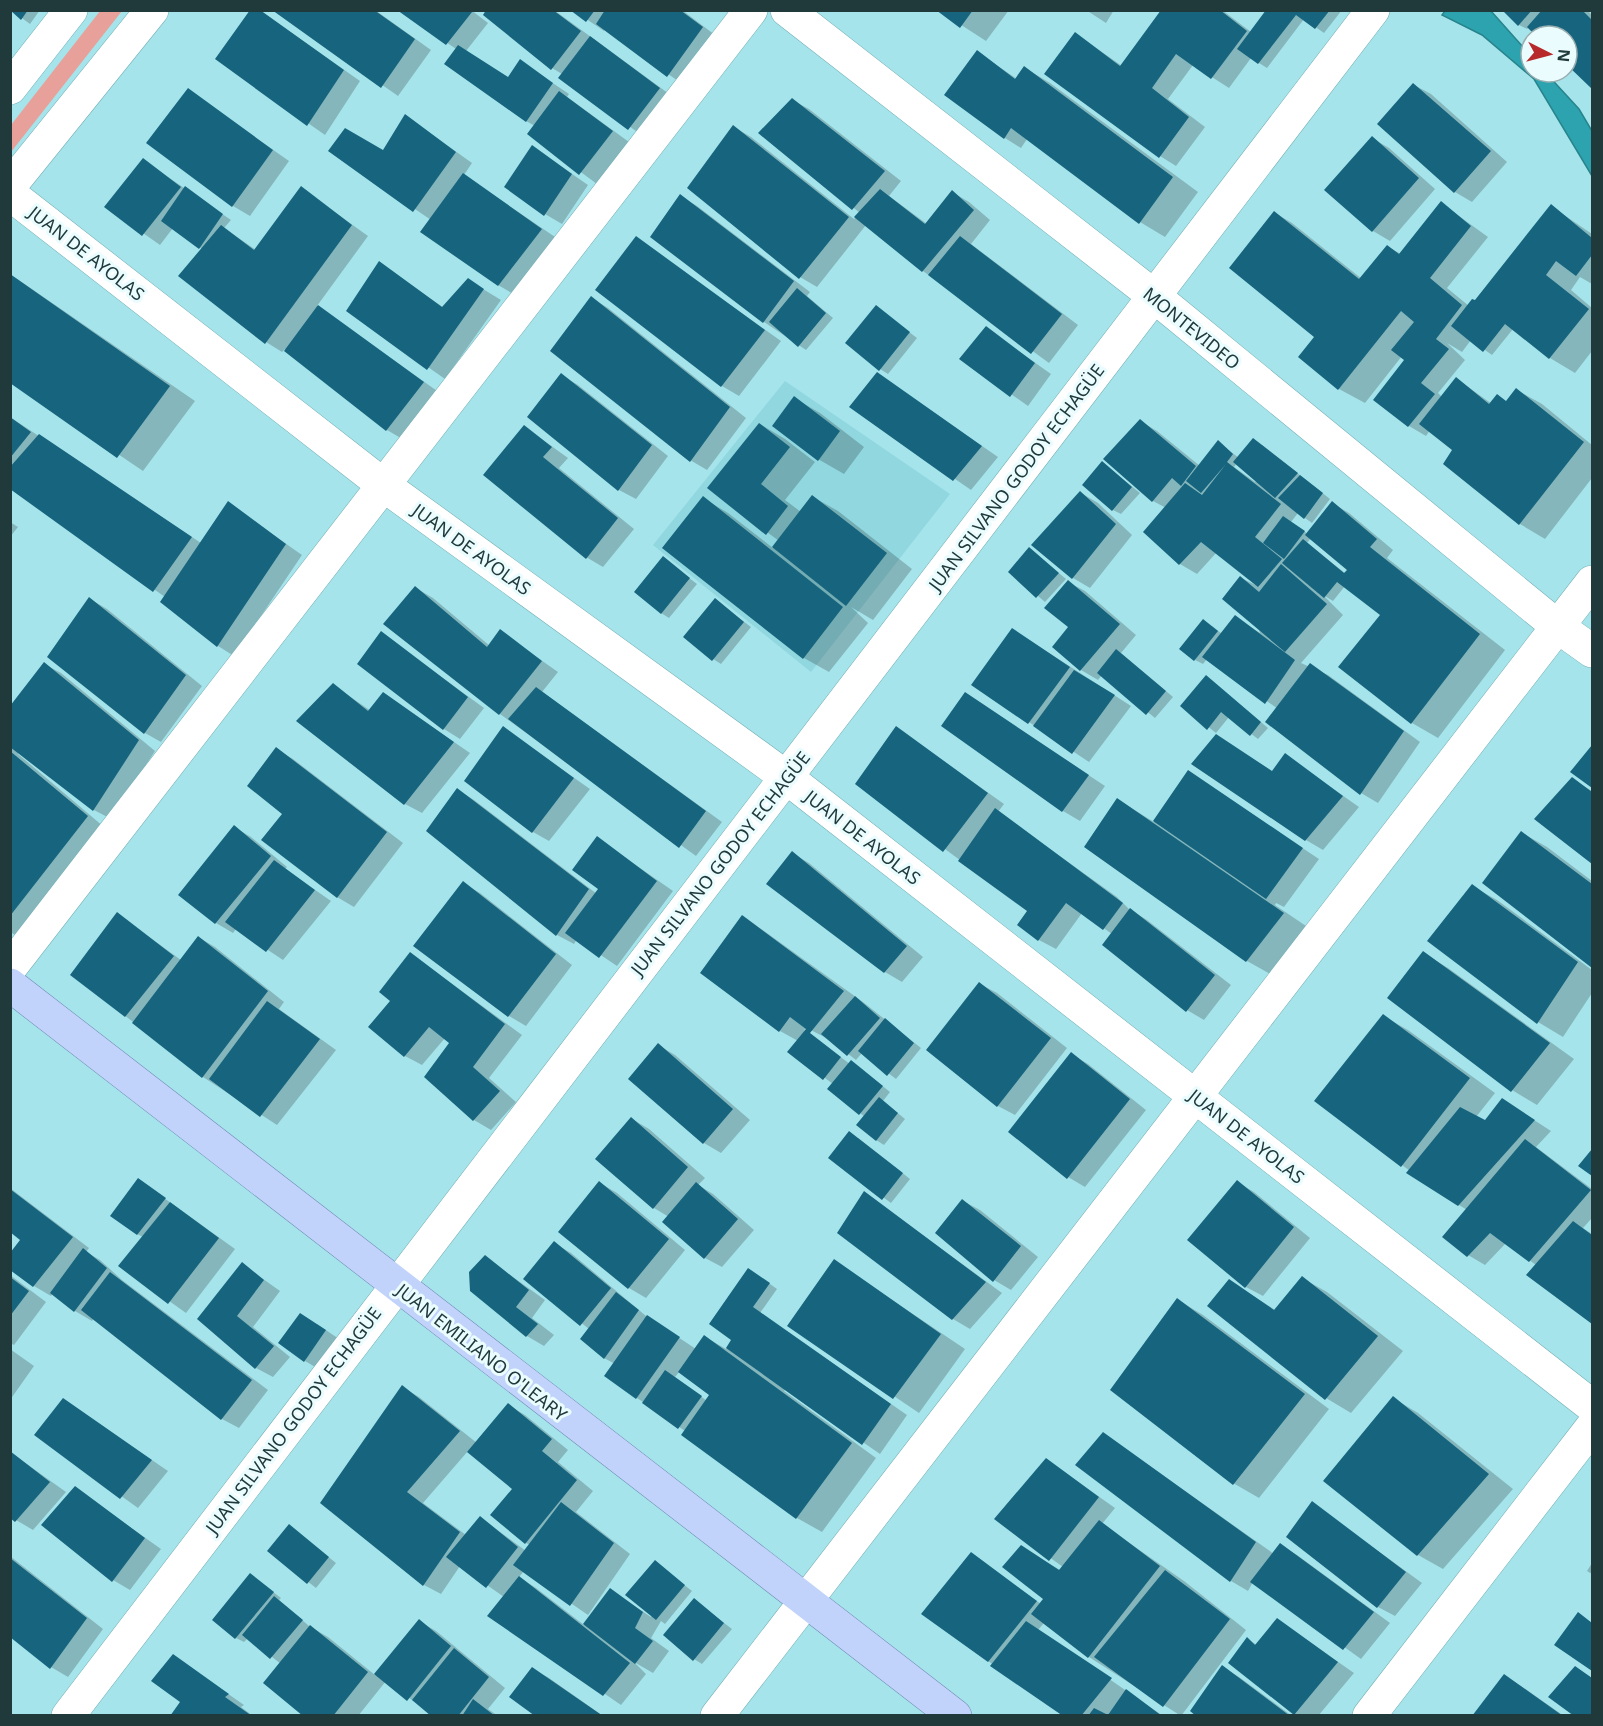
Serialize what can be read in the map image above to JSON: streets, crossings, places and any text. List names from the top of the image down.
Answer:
{
  "streets": {
    "main road": ["JUAN EMILIANO O'LEARY"],
    "street": ["JUAN DE AYOLAS", "MONTEVIDEO", "JUAN SILVANO GODOY ECHAGÜE"]
  },
  "crossings": [
    ["JUAN DE AYOLAS", "JUAN SILVANO GODOY ECHAGÜE"],
    ["MONTEVIDEO", "JUAN SILVANO GODOY ECHAGÜE"],
    ["JUAN SILVANO GODOY ECHAGÜE", "JUAN EMILIANO O'LEARY"]
  ],
  "north": "right"
}
